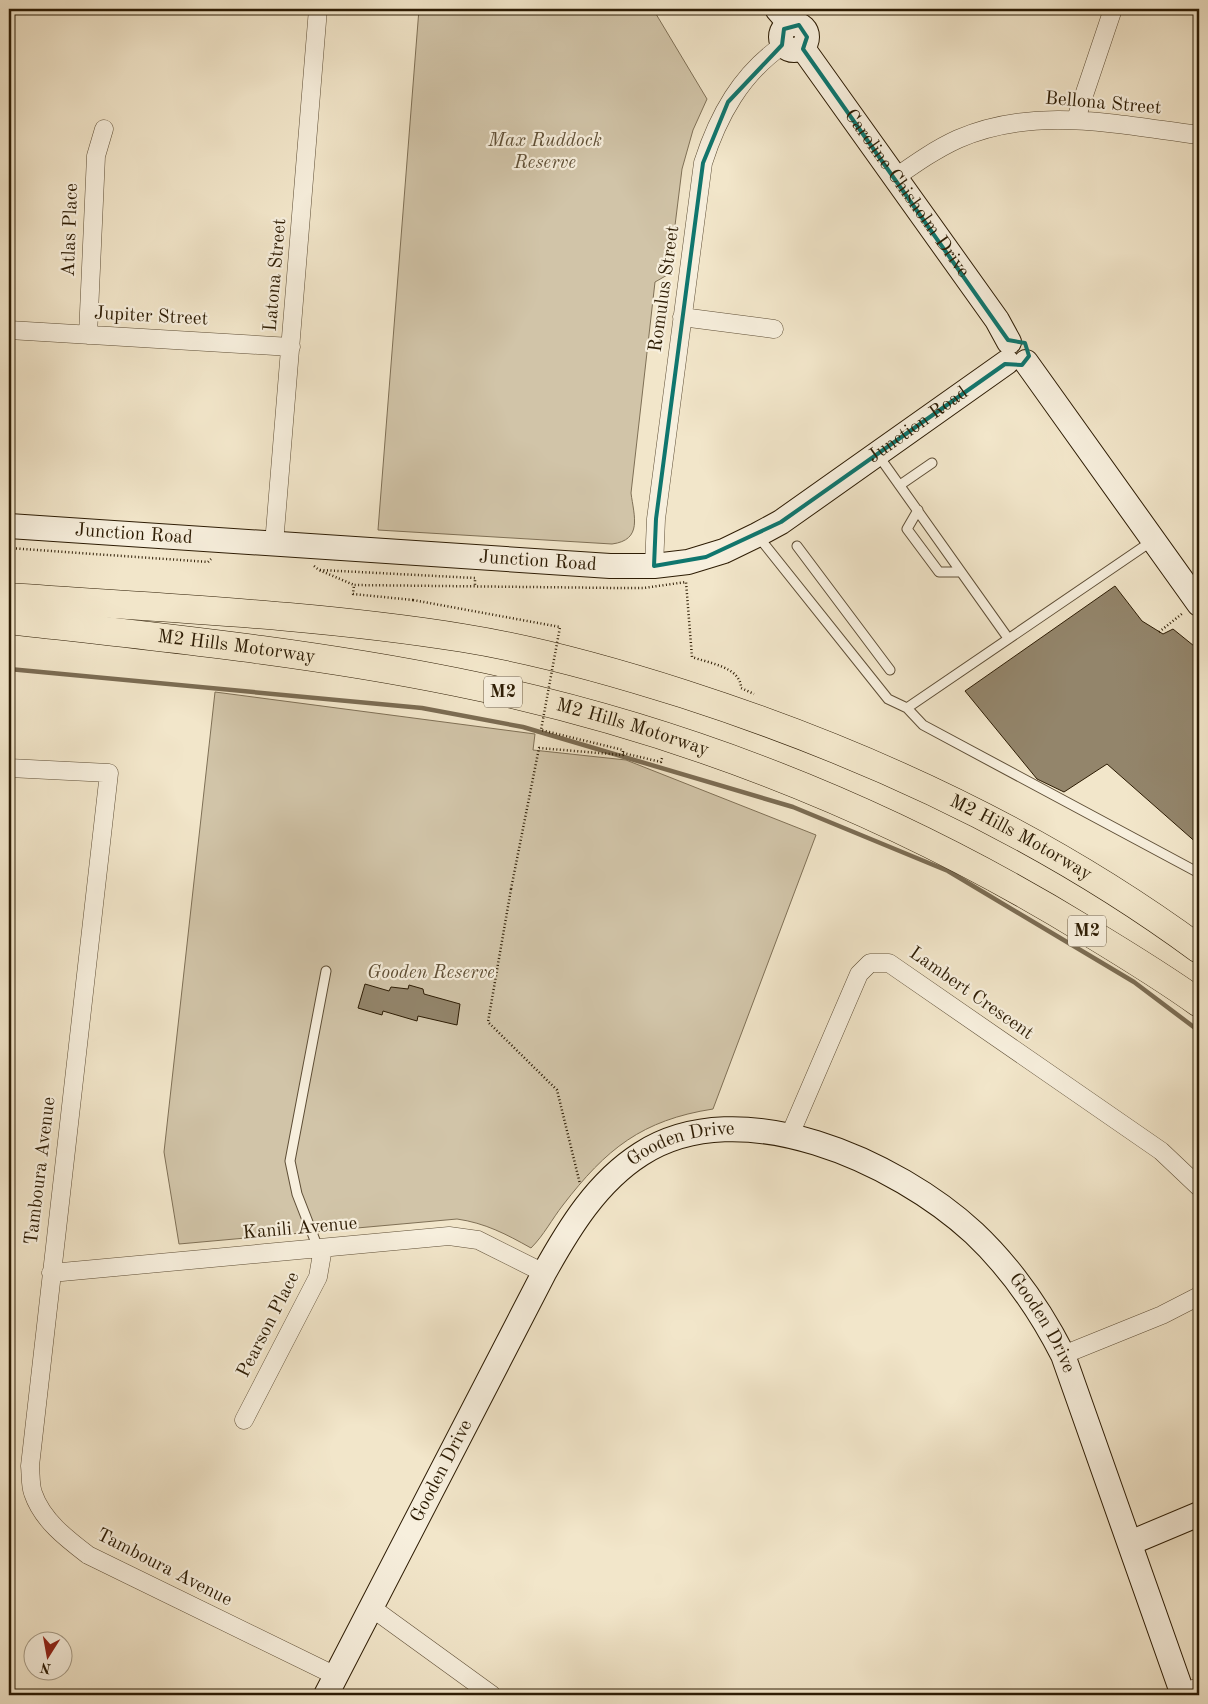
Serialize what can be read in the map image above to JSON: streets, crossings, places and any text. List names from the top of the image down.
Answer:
{
  "streets": {
    "highway": ["M2 Hills Motorway", "M2"],
    "street": [
      "Bellona Street",
      "Caroline Chisholm Drive",
      "Atlas Place",
      "Latona Street",
      "Romulus Street",
      "Jupiter Street",
      "Junction Road",
      "Lambert Crescent",
      "Gooden Drive",
      "Tamboura Avenue",
      "Kanili Avenue",
      "Pearson Place"
    ]
  },
  "crossings": [
    ["Bellona Street", "Caroline Chisholm Drive"],
    ["Caroline Chisholm Drive", "Romulus Street"],
    ["Caroline Chisholm Drive", "Junction Road"],
    ["Atlas Place", "Jupiter Street"],
    ["Latona Street", "Jupiter Street"],
    ["Latona Street", "Junction Road"],
    ["Romulus Street", "Junction Road"],
    ["Lambert Crescent", "Gooden Drive"],
    ["Gooden Drive", "Tamboura Avenue"],
    ["Gooden Drive", "Kanili Avenue"],
    ["Tamboura Avenue", "Kanili Avenue"],
    ["Kanili Avenue", "Pearson Place"]
  ],
  "parks": ["Max Ruddock Reserve", "Gooden Reserve"],
  "north": "bottom"
}
